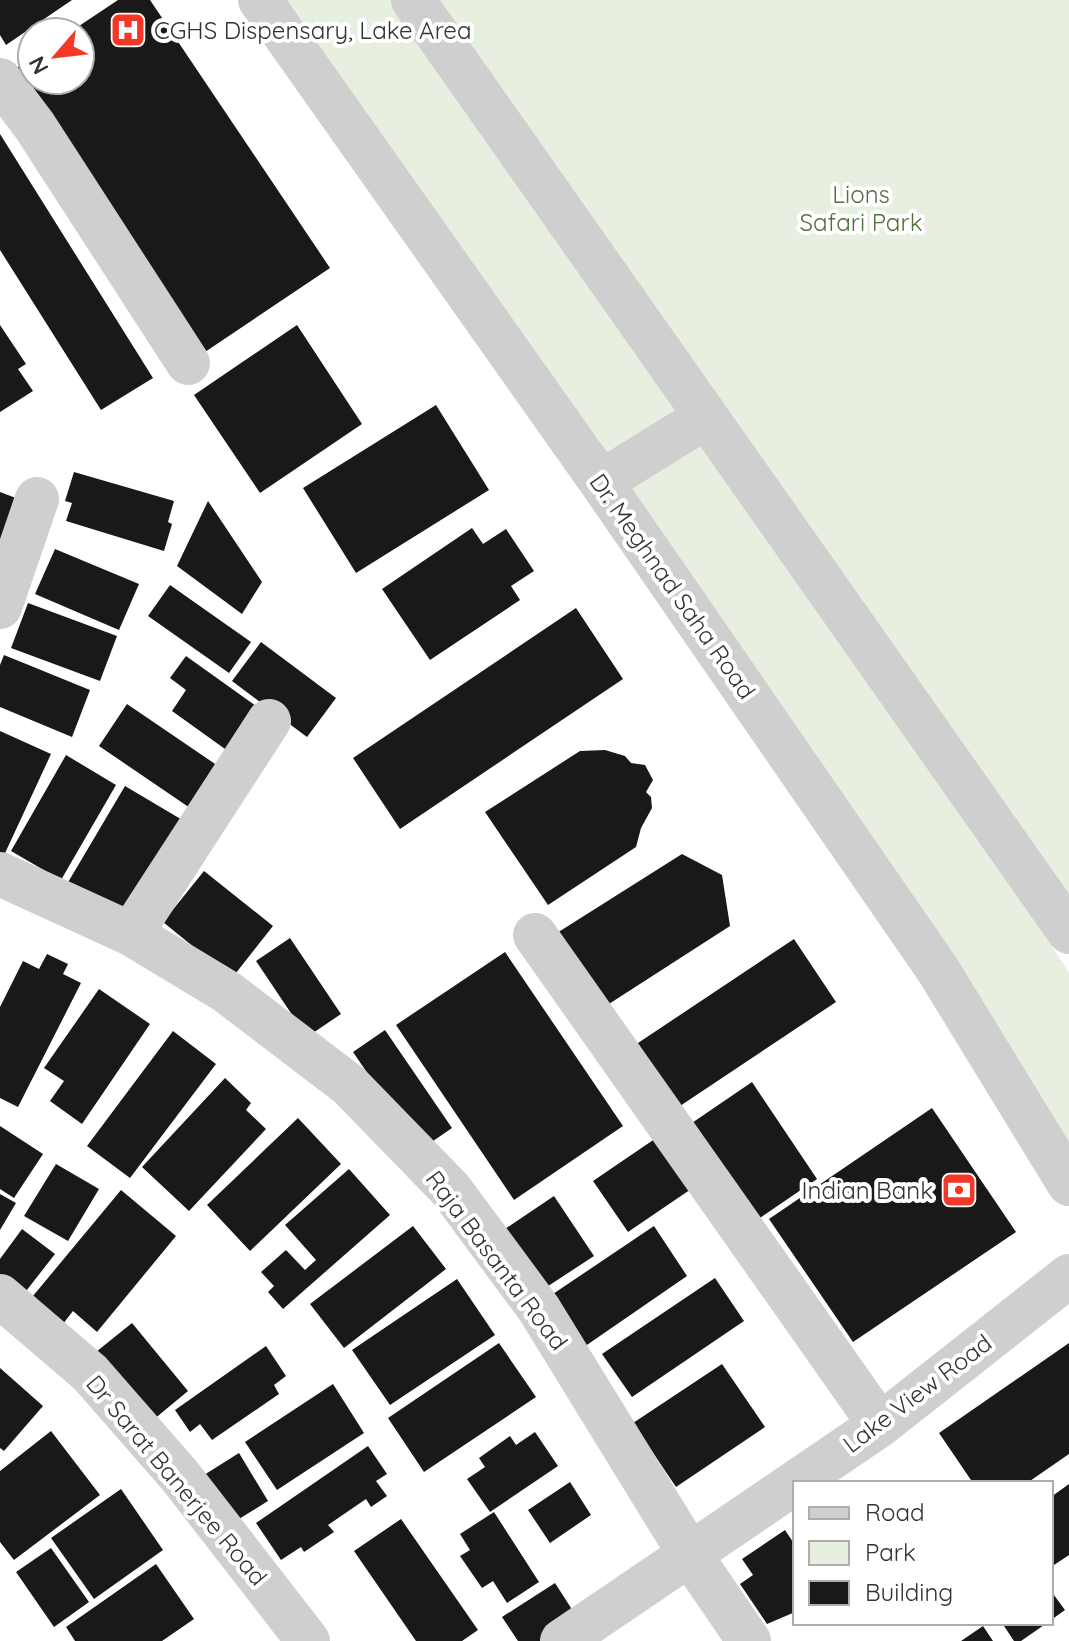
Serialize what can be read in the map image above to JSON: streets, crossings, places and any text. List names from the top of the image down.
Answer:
{
  "streets": {
    "street": [
      "Dr. Meghnad Saha Road",
      "Raja Basanta Road",
      "Lake View Road",
      "Dr Sarat Banerjee Road"
    ]
  },
  "crossings": [
    ["Raja Basanta Road", "Lake View Road"]
  ],
  "parks": ["Lions Safari Park"],
  "places": {
    "hospital": ["CGHS Dispensary, Lake Area"],
    "bank": ["Indian Bank"]
  },
  "legend": ["Road", "Park", "Building"],
  "north": "bottom left"
}
